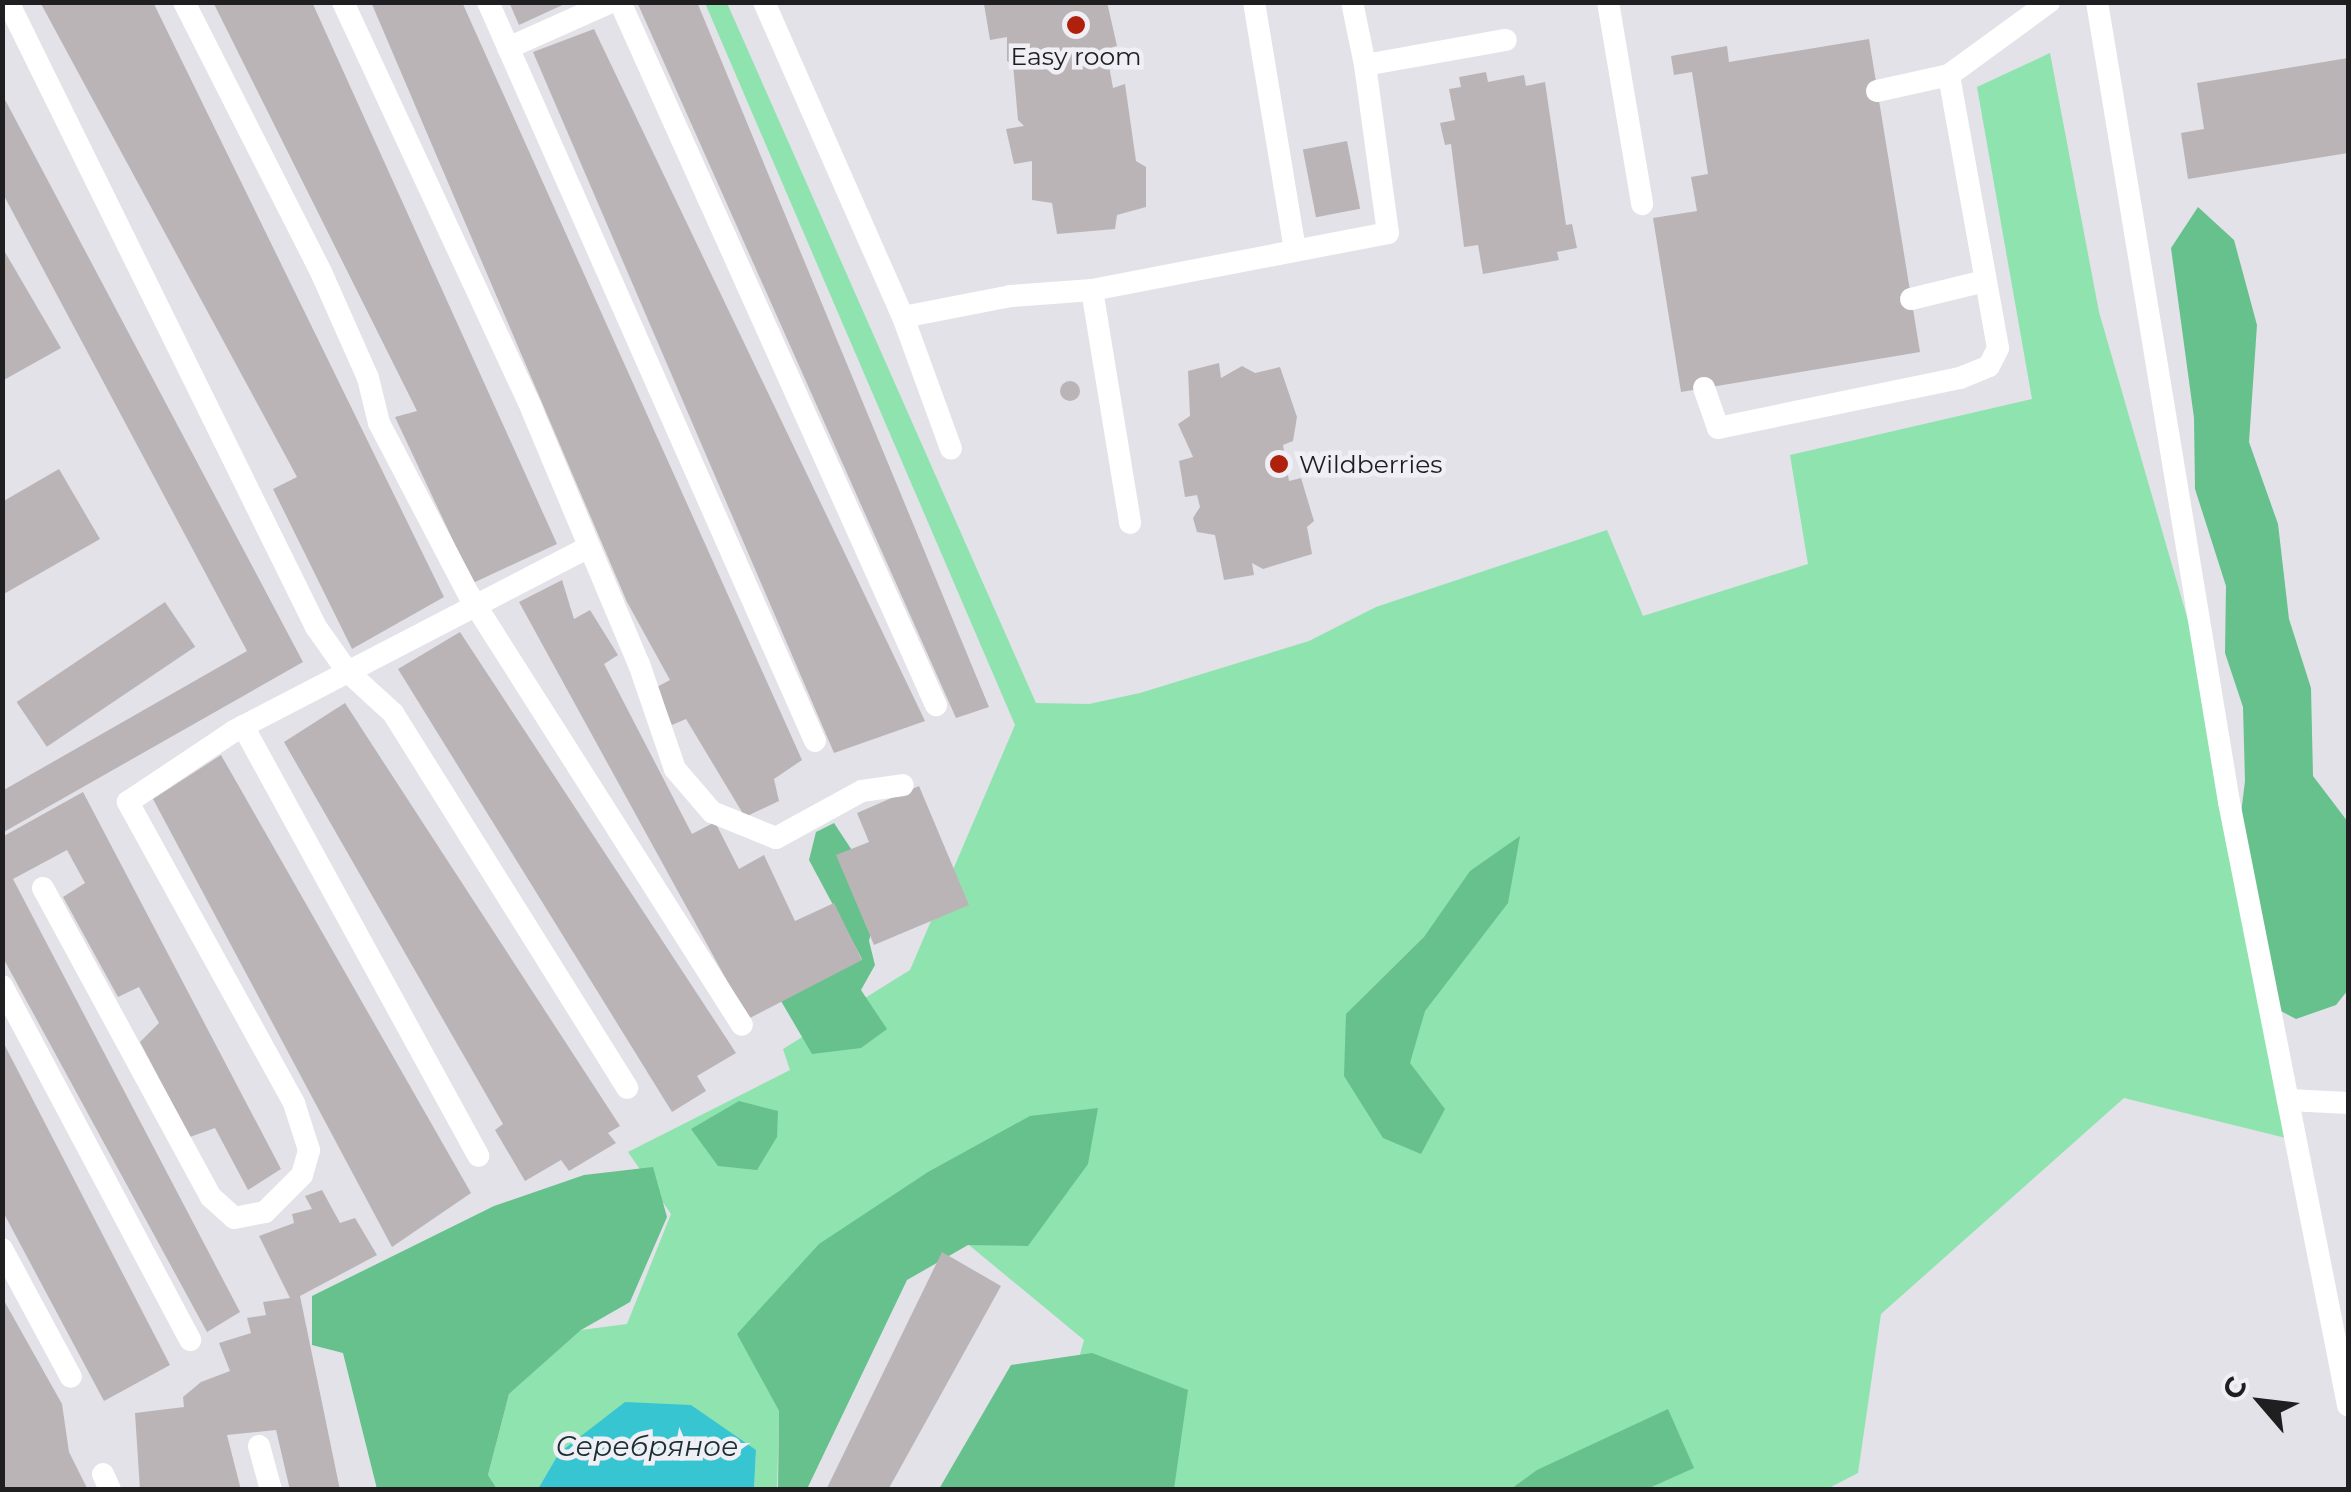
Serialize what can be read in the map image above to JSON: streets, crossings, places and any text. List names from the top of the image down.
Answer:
{
  "water": ["Серебряное"],
  "places": ["Easy room", "Wildberries"],
  "north": "top left"
}
